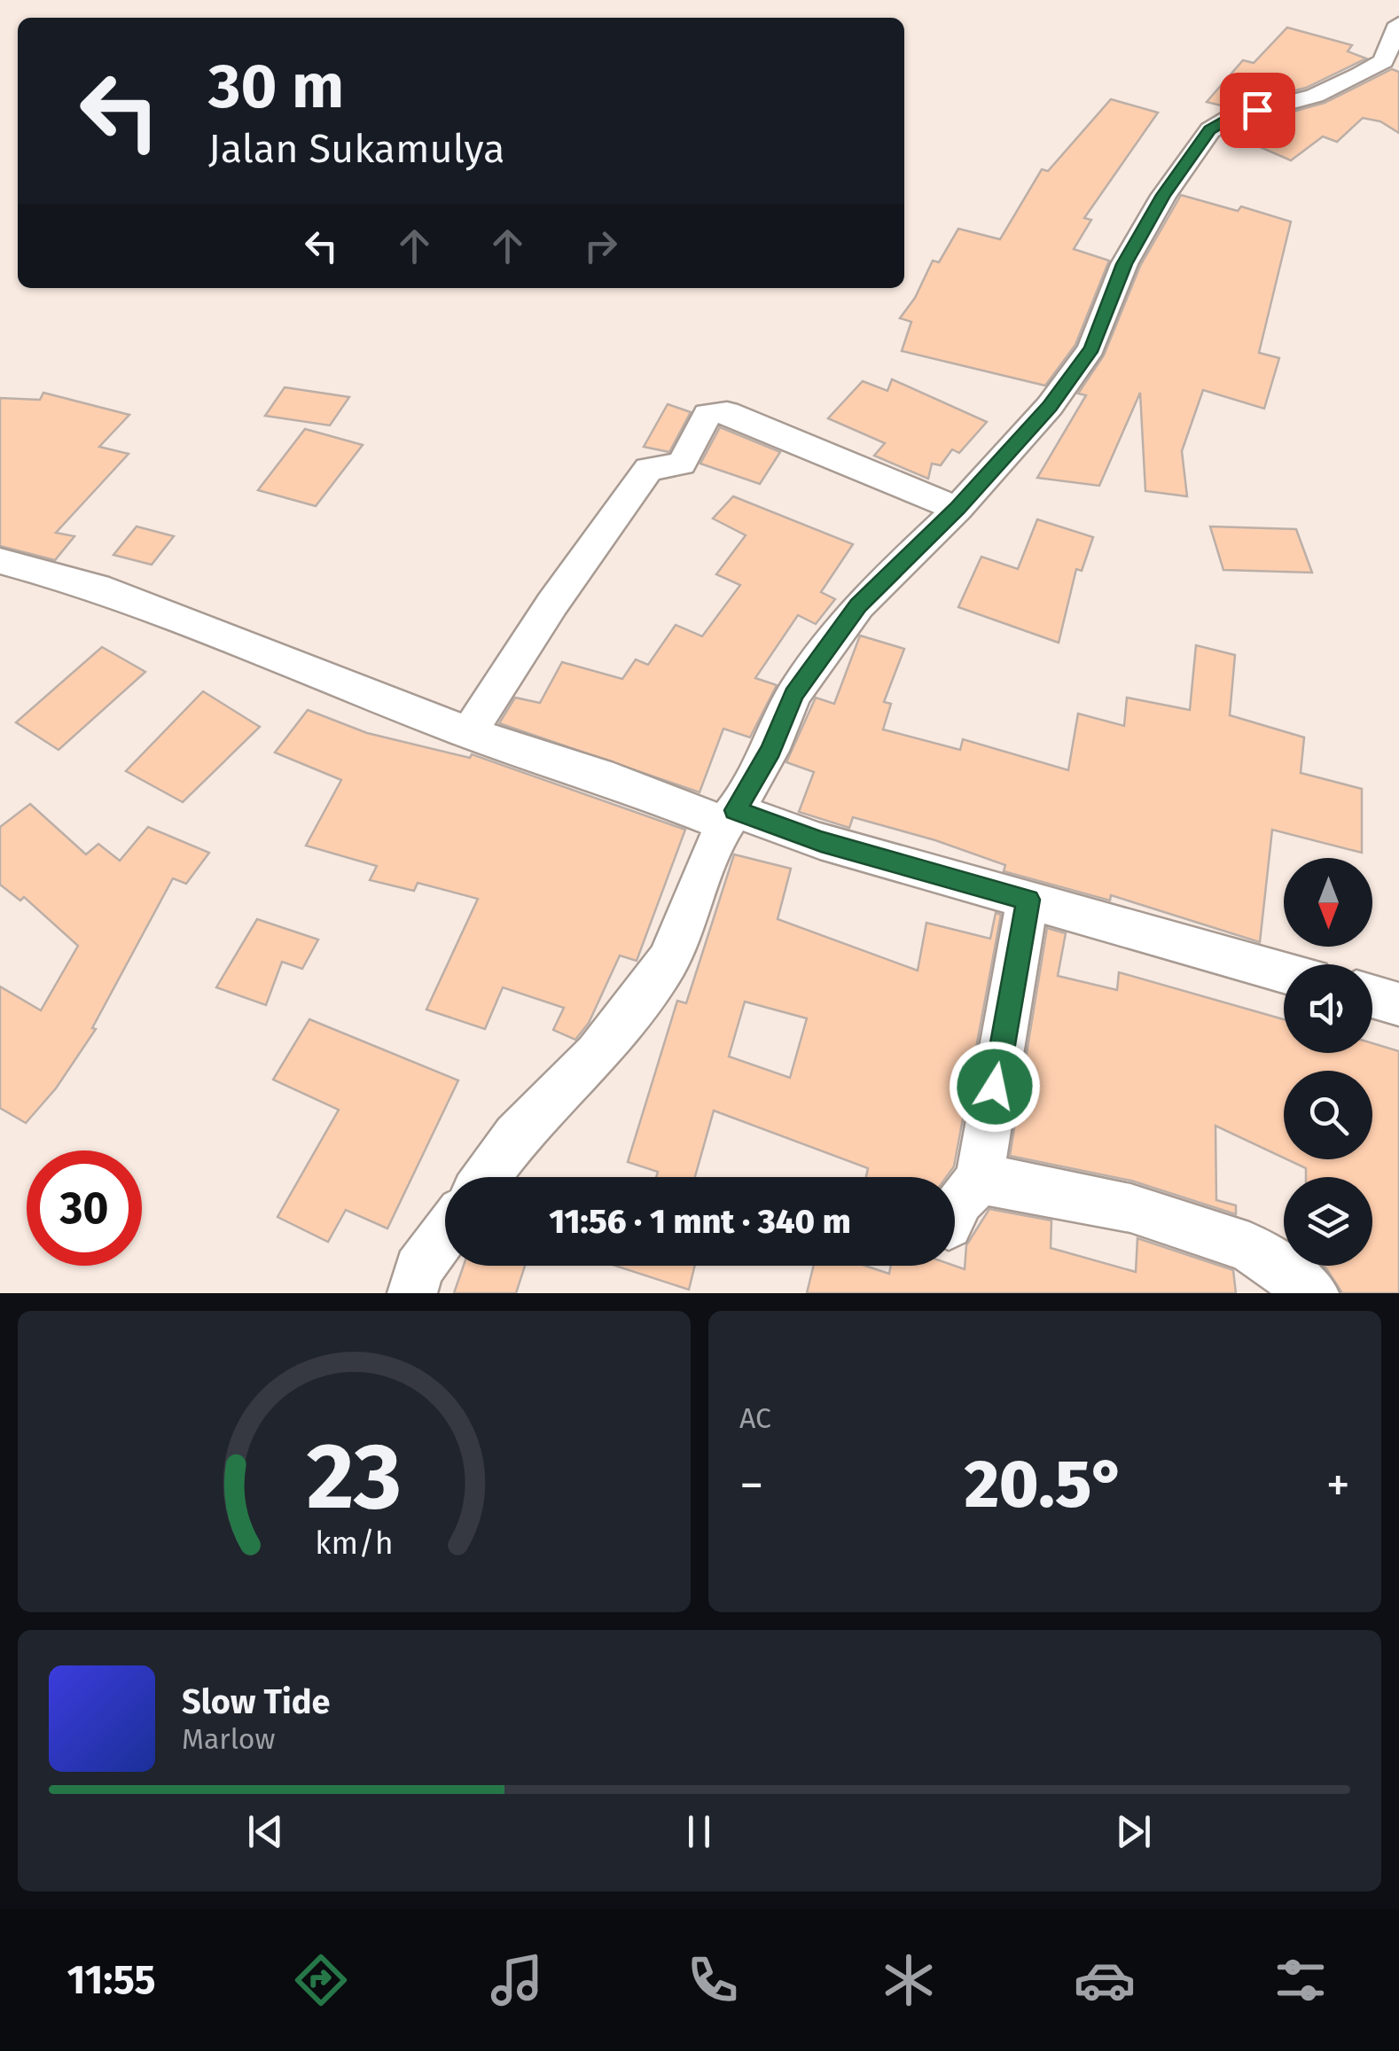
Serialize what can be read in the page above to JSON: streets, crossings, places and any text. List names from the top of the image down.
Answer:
{
  "north": "bottom",
  "page": {
    "turn": ["30 m", "Jalan Sukamulya"],
    "limit": "30",
    "trip": "11:56 · 1 mnt · 340 m",
    "tile": "AC",
    "heat": ["−", "20.5°", "+"],
    "song": ["Slow Tide", "Marlow"],
    "tabs": "11:55",
    "gauge": ["23", "km/h"]
  }
}
